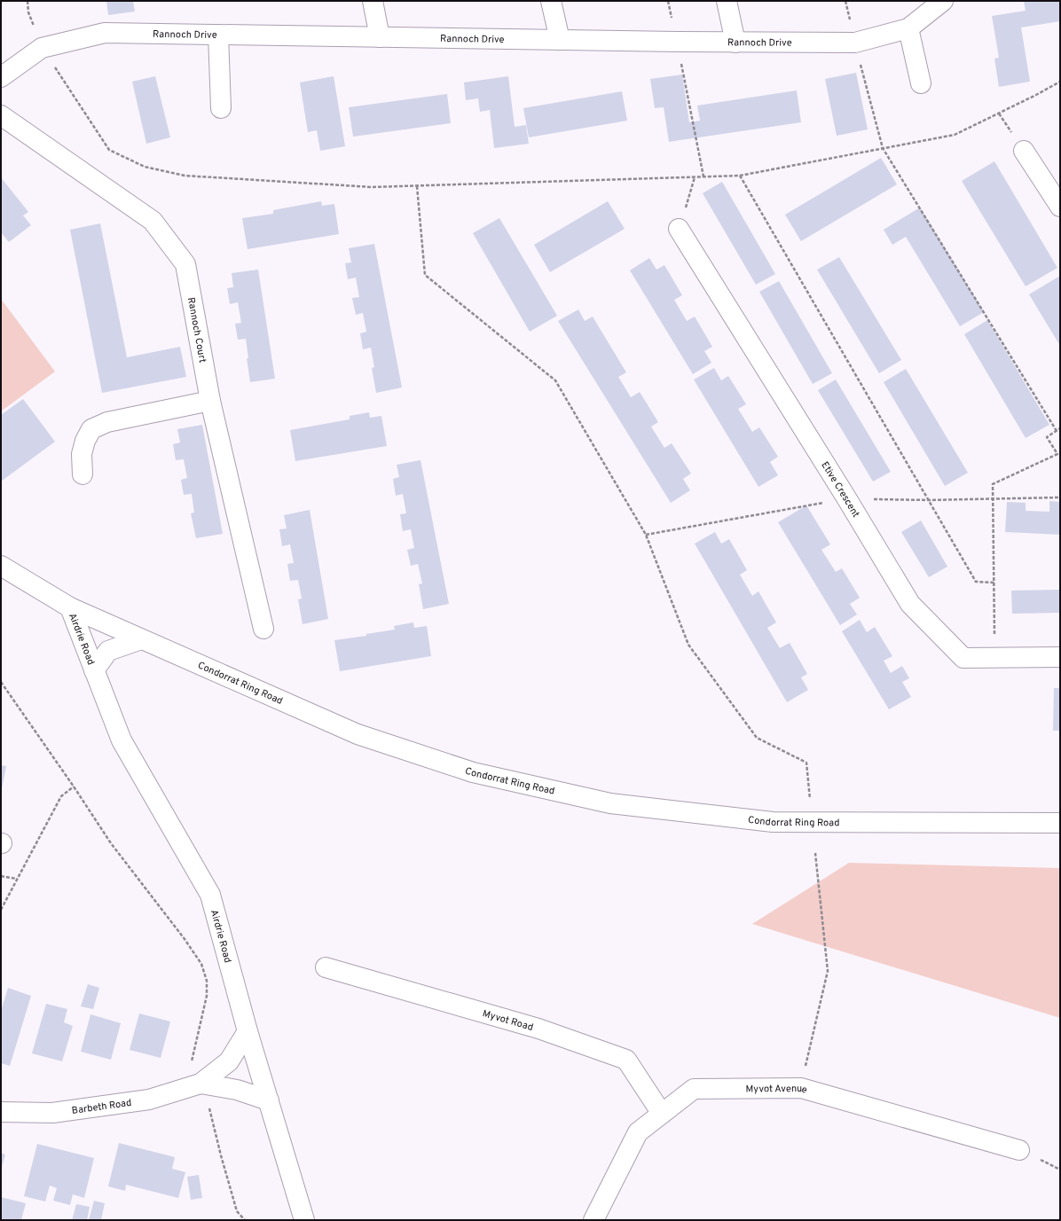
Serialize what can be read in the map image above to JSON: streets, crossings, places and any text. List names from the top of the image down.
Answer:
{
  "streets": {
    "street": [
      "Rannoch Drive",
      "Rannoch Court",
      "Etive Crescent",
      "Airdrie Road",
      "Condorrat Ring Road",
      "Myvot Road",
      "Myvot Avenue",
      "Barbeth Road"
    ]
  },
  "crossings": [
    ["Airdrie Road", "Condorrat Ring Road"],
    ["Airdrie Road", "Barbeth Road"],
    ["Myvot Road", "Myvot Avenue"]
  ]
}
